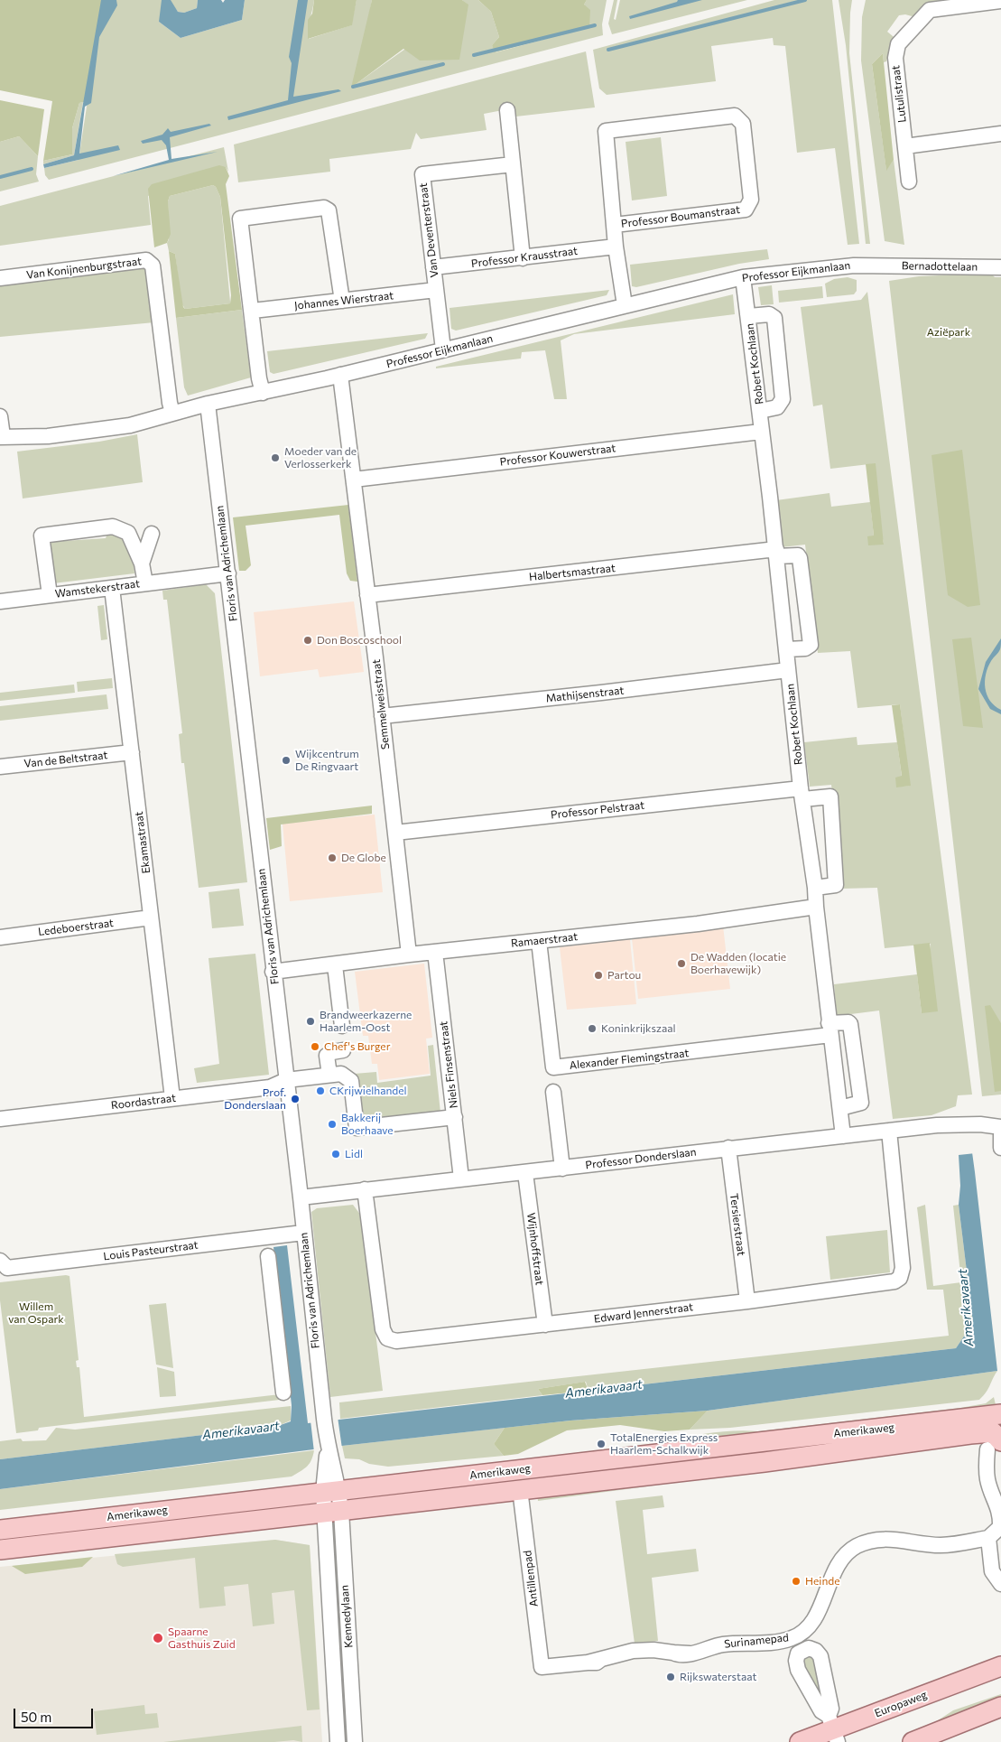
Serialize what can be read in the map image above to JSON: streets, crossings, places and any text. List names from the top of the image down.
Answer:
{
  "streets": {
    "main road": ["Amerikaweg", "Europaweg"],
    "street": [
      "Lutulistraat",
      "Professor Boumanstraat",
      "Van Deventerstraat",
      "Professor Krausstraat",
      "Bernadottelaan",
      "Van Konijnenburgstraat",
      "Professor Eijkmanlaan",
      "Johannes Wierstraat",
      "Robert Kochlaan",
      "Professor Kouwerstraat",
      "Floris van Adrichemlaan",
      "Halbertsmastraat",
      "Wamstekerstraat",
      "Mathijsenstraat",
      "Semmelweisstraat",
      "Van de Beltstraat",
      "Professor Pelstraat",
      "Ekamastraat",
      "Ledeboerstraat",
      "Ramaerstraat",
      "Alexander Flemingstraat",
      "Niels Finsenstraat",
      "Roordastraat",
      "Professor Donderslaan",
      "Tersierstraat",
      "Wijnhoffstraat",
      "Louis Pasteurstraat",
      "Edward Jennerstraat",
      "Antillenpad",
      "Kennedylaan",
      "Surinamepad"
    ]
  },
  "crossings": [
    ["Van Deventerstraat", "Professor Krausstraat"],
    ["Van Deventerstraat", "Professor Eijkmanlaan"],
    ["Van Deventerstraat", "Johannes Wierstraat"],
    ["Bernadottelaan", "Professor Eijkmanlaan"],
    ["Van Konijnenburgstraat", "Professor Eijkmanlaan"],
    ["Professor Eijkmanlaan", "Robert Kochlaan"],
    ["Professor Eijkmanlaan", "Floris van Adrichemlaan"],
    ["Professor Eijkmanlaan", "Semmelweisstraat"],
    ["Robert Kochlaan", "Professor Kouwerstraat"],
    ["Robert Kochlaan", "Halbertsmastraat"],
    ["Robert Kochlaan", "Mathijsenstraat"],
    ["Robert Kochlaan", "Professor Pelstraat"],
    ["Robert Kochlaan", "Ramaerstraat"],
    ["Robert Kochlaan", "Alexander Flemingstraat"],
    ["Robert Kochlaan", "Professor Donderslaan"],
    ["Professor Kouwerstraat", "Semmelweisstraat"],
    ["Floris van Adrichemlaan", "Wamstekerstraat"],
    ["Floris van Adrichemlaan", "Ramaerstraat"],
    ["Floris van Adrichemlaan", "Roordastraat"],
    ["Floris van Adrichemlaan", "Professor Donderslaan"],
    ["Floris van Adrichemlaan", "Louis Pasteurstraat"],
    ["Floris van Adrichemlaan", "Amerikaweg"],
    ["Floris van Adrichemlaan", "Kennedylaan"],
    ["Halbertsmastraat", "Semmelweisstraat"],
    ["Wamstekerstraat", "Ekamastraat"],
    ["Mathijsenstraat", "Semmelweisstraat"],
    ["Semmelweisstraat", "Professor Pelstraat"],
    ["Semmelweisstraat", "Ramaerstraat"],
    ["Van de Beltstraat", "Ekamastraat"],
    ["Ekamastraat", "Ledeboerstraat"],
    ["Ekamastraat", "Roordastraat"],
    ["Ramaerstraat", "Alexander Flemingstraat"],
    ["Ramaerstraat", "Niels Finsenstraat"],
    ["Niels Finsenstraat", "Professor Donderslaan"],
    ["Professor Donderslaan", "Tersierstraat"],
    ["Professor Donderslaan", "Wijnhoffstraat"],
    ["Professor Donderslaan", "Edward Jennerstraat"],
    ["Tersierstraat", "Edward Jennerstraat"],
    ["Wijnhoffstraat", "Edward Jennerstraat"],
    ["Amerikaweg", "Antillenpad"],
    ["Amerikaweg", "Kennedylaan"],
    ["Antillenpad", "Surinamepad"]
  ],
  "water": ["Amerikavaart"],
  "parks": ["Aziëpark", "Willem van Ospark"],
  "places": [
    "Moeder van de Verlosserkerk",
    "Don Boscoschool",
    "Wijkcentrum De Ringvaart",
    "De Globe",
    "De Wadden (locatie Boerhavewijk)",
    "Partou",
    "Brandweerkazerne Haarlem-Oost",
    "Koninkrijkszaal",
    "Chef's Burger",
    "CKrijwielhandel",
    "Prof. Donderslaan",
    "Bakkerij Boerhaave",
    "Lidl",
    "TotalEnergies Express Haarlem-Schalkwijk",
    "Heinde",
    "Spaarne Gasthuis Zuid",
    "Rijkswaterstaat"
  ],
  "scale_bar": "50 m"
}
